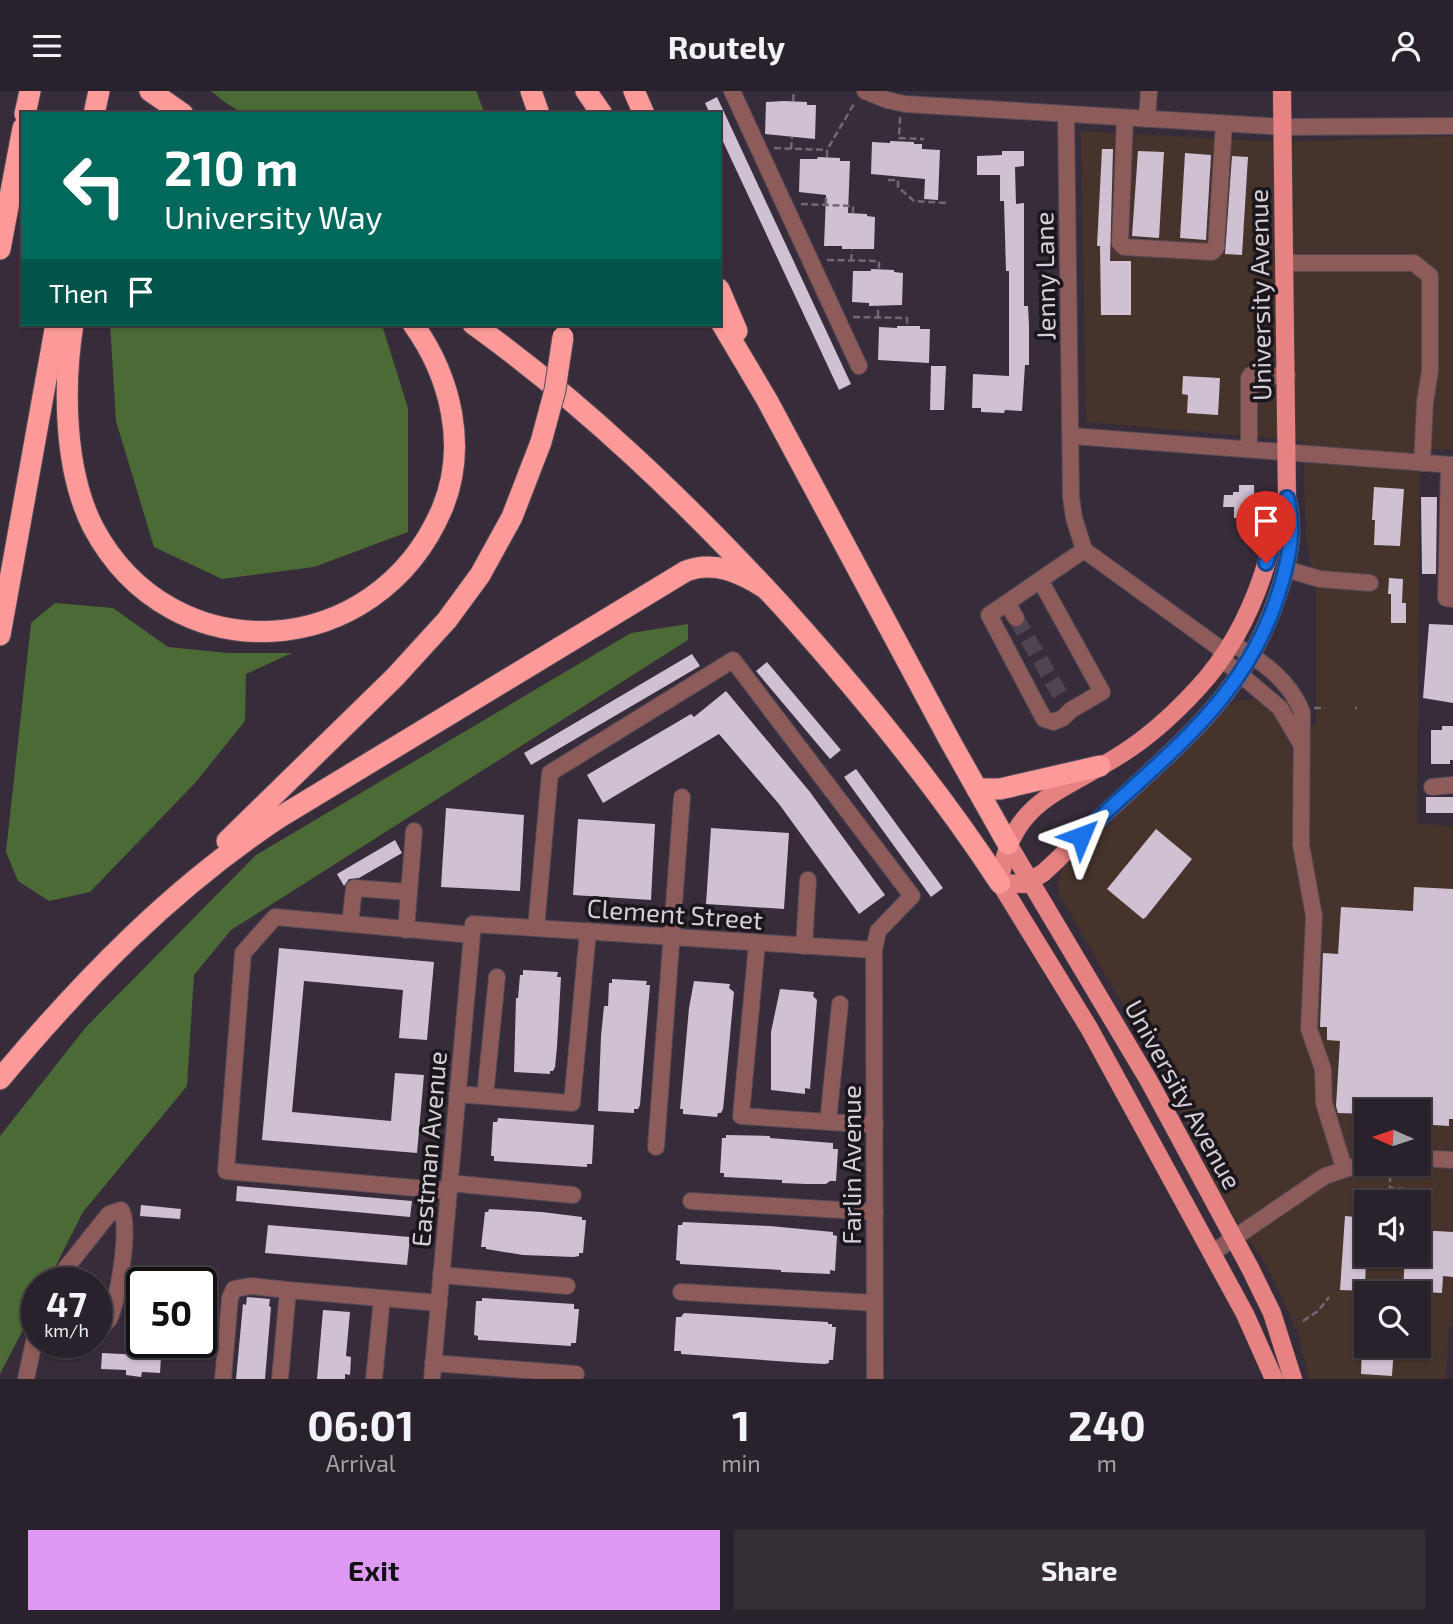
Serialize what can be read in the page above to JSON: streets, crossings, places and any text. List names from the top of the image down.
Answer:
{
  "streets": {
    "main road": ["University Avenue"],
    "street": [
      "Jenny Lane",
      "Clement Street",
      "Eastman Avenue",
      "Farlin Avenue"
    ]
  },
  "crossings": [
    ["Clement Street", "Eastman Avenue"],
    ["Clement Street", "Farlin Avenue"]
  ],
  "north": "left",
  "page": {
    "header": "Routely",
    "turn": ["210 m", "University Way"],
    "then": "Then",
    "speed": "47 km/h",
    "limit": "50",
    "eta": [
      "06:01",
      "Arrival",
      "1",
      "min",
      "240",
      "m"
    ],
    "buttons": ["Exit", "Share"]
  }
}
